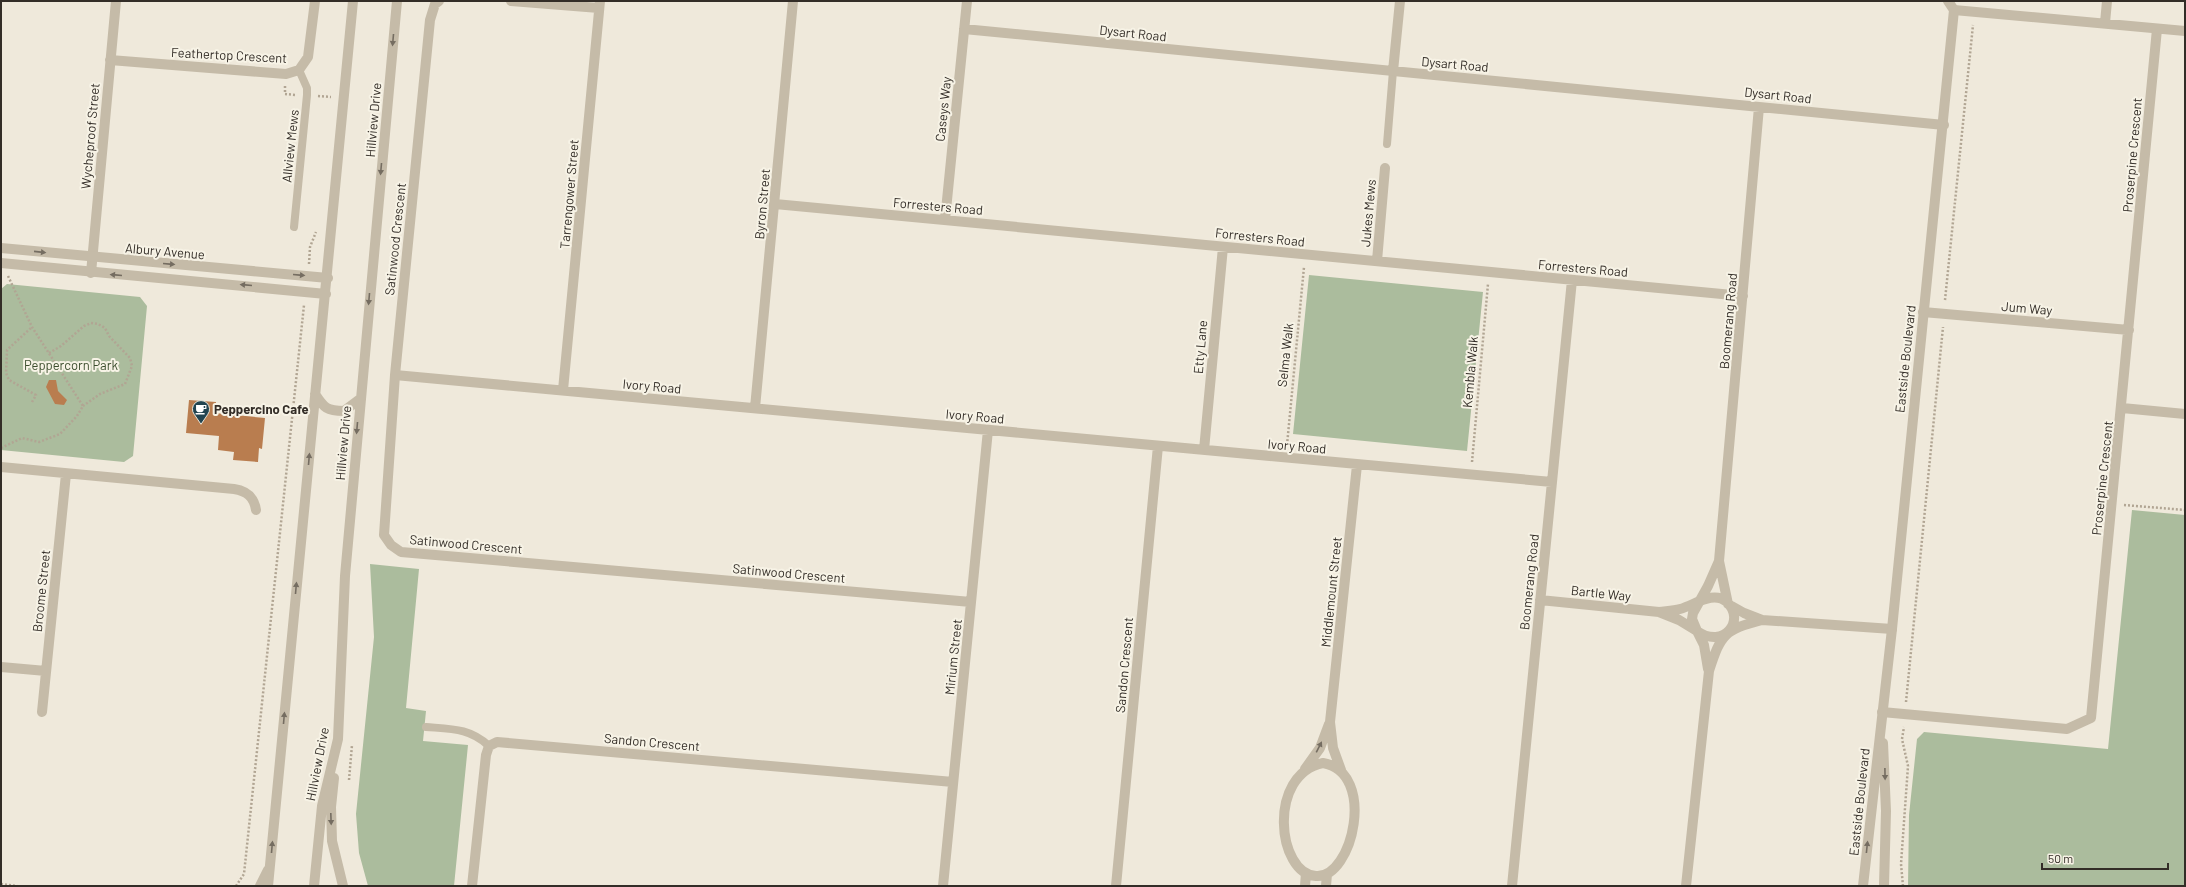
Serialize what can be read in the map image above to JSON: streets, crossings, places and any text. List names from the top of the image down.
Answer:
{
  "streets": {
    "street": [
      "Dysart Road",
      "Feathertop Crescent",
      "Caseys Way",
      "Hillview Drive",
      "Wycheproof Street",
      "Proserpine Crescent",
      "Tarrengower Street",
      "Byron Street",
      "Forresters Road",
      "Jukes Mews",
      "Satinwood Crescent",
      "Albury Avenue",
      "Jum Way",
      "Boomerang Road",
      "Etty Lane",
      "Eastside Boulevard",
      "Ivory Road",
      "Broome Street",
      "Middlemount Street",
      "Bartle Way",
      "Mirium Street",
      "Sandon Crescent"
    ],
    "lane": ["Allview Mews"],
    "path": ["Selma Walk", "Kembla Walk"]
  },
  "crossings": [
    ["Dysart Road", "Caseys Way"],
    ["Dysart Road", "Boomerang Road"],
    ["Dysart Road", "Eastside Boulevard"],
    ["Feathertop Crescent", "Wycheproof Street"],
    ["Feathertop Crescent", "Allview Mews"],
    ["Caseys Way", "Forresters Road"],
    ["Wycheproof Street", "Albury Avenue"],
    ["Proserpine Crescent", "Jum Way"],
    ["Proserpine Crescent", "Eastside Boulevard"],
    ["Tarrengower Street", "Ivory Road"],
    ["Byron Street", "Forresters Road"],
    ["Byron Street", "Ivory Road"],
    ["Forresters Road", "Jukes Mews"],
    ["Forresters Road", "Boomerang Road"],
    ["Forresters Road", "Etty Lane"],
    ["Forresters Road", "Selma Walk"],
    ["Forresters Road", "Kembla Walk"],
    ["Satinwood Crescent", "Ivory Road"],
    ["Satinwood Crescent", "Mirium Street"],
    ["Jum Way", "Eastside Boulevard"],
    ["Boomerang Road", "Ivory Road"],
    ["Boomerang Road", "Bartle Way"],
    ["Etty Lane", "Ivory Road"],
    ["Selma Walk", "Ivory Road"],
    ["Kembla Walk", "Ivory Road"],
    ["Ivory Road", "Middlemount Street"],
    ["Ivory Road", "Mirium Street"],
    ["Ivory Road", "Sandon Crescent"],
    ["Mirium Street", "Sandon Crescent"]
  ],
  "parks": ["Peppercorn Park"],
  "places": {
    "cafe": ["Peppercino Cafe"]
  },
  "scale_bar": "50 m"
}
